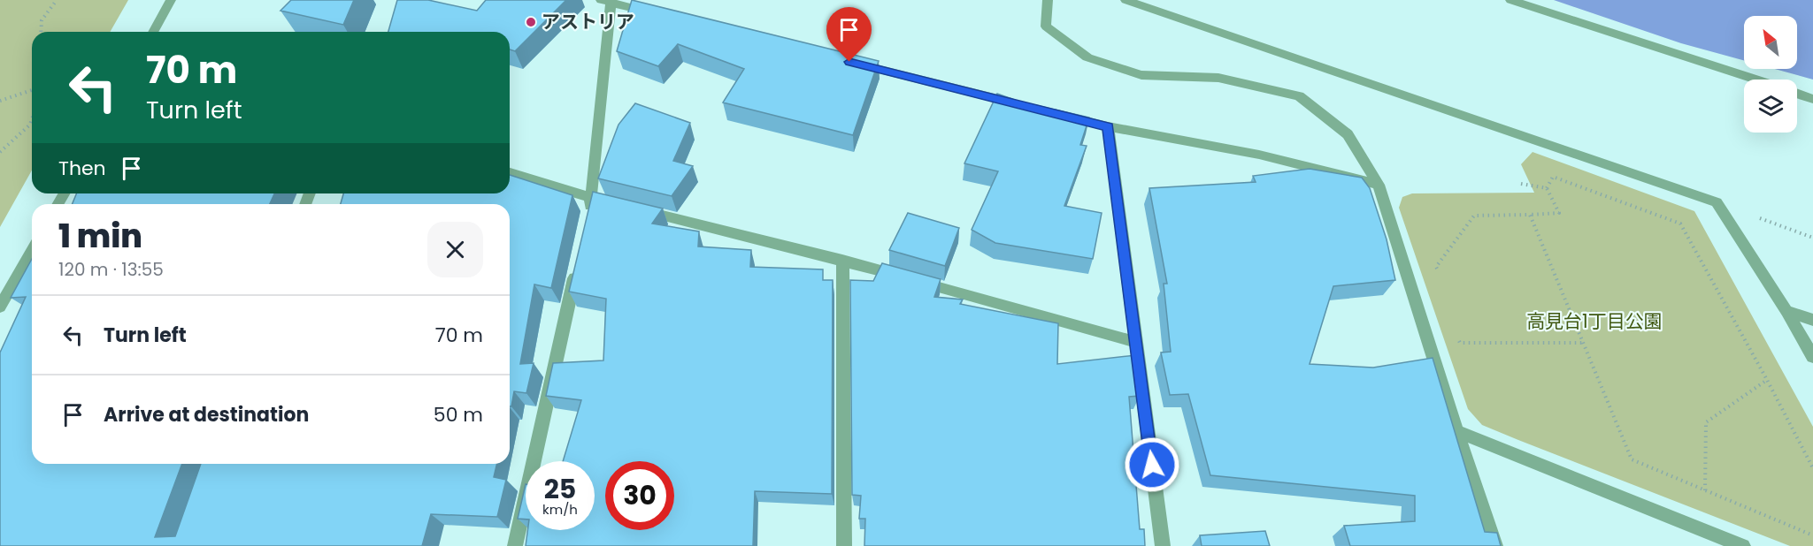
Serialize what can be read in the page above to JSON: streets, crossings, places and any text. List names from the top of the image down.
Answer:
{
  "parks": ["高見台1丁目公園"],
  "places": ["アストリア"],
  "north": "top left",
  "page": {
    "turn": ["70 m", "Turn left"],
    "then": "Then",
    "heading": ["1 min", "120 m · 13:55"],
    "list": [
      {
        "name": "Turn left",
        "value": "70 m"
      },
      {
        "name": "Arrive at destination",
        "value": "50 m"
      }
    ],
    "speed": "25 km/h",
    "limit": "30"
  }
}
